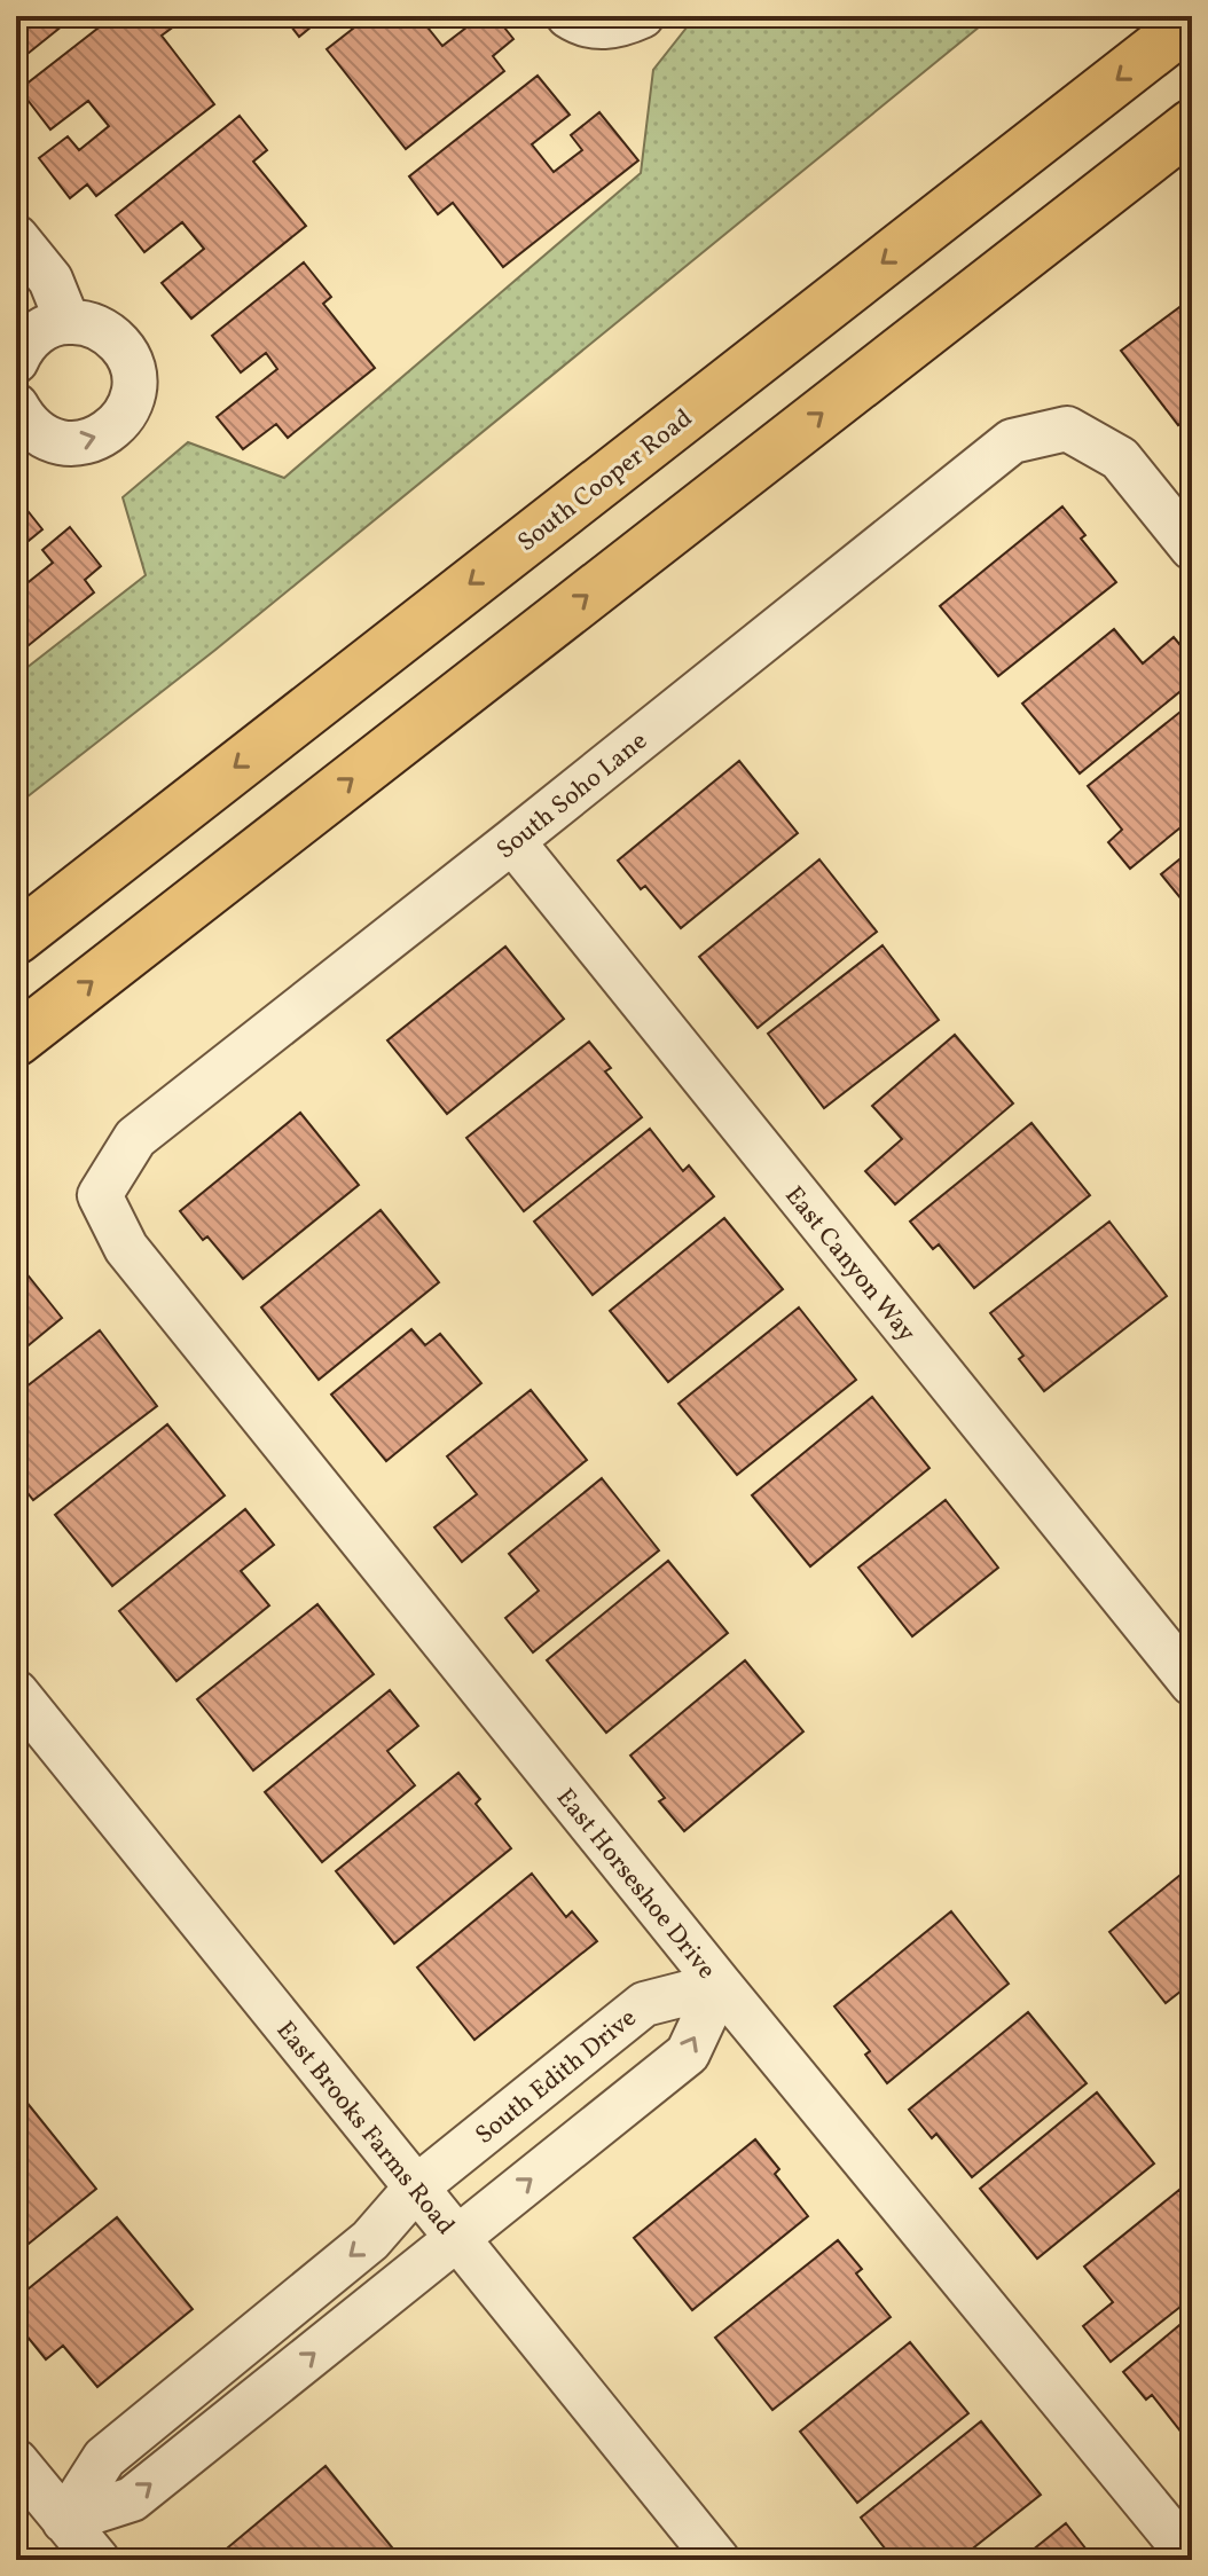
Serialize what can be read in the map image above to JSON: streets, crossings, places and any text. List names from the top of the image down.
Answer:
{
  "streets": {
    "main road": ["South Cooper Road"],
    "street": [
      "South Soho Lane",
      "East Canyon Way",
      "East Horseshoe Drive",
      "South Edith Drive",
      "East Brooks Farms Road"
    ]
  },
  "crossings": [
    ["South Soho Lane", "East Canyon Way"],
    ["South Soho Lane", "East Horseshoe Drive"],
    ["East Horseshoe Drive", "South Edith Drive"],
    ["South Edith Drive", "East Brooks Farms Road"]
  ]
}
